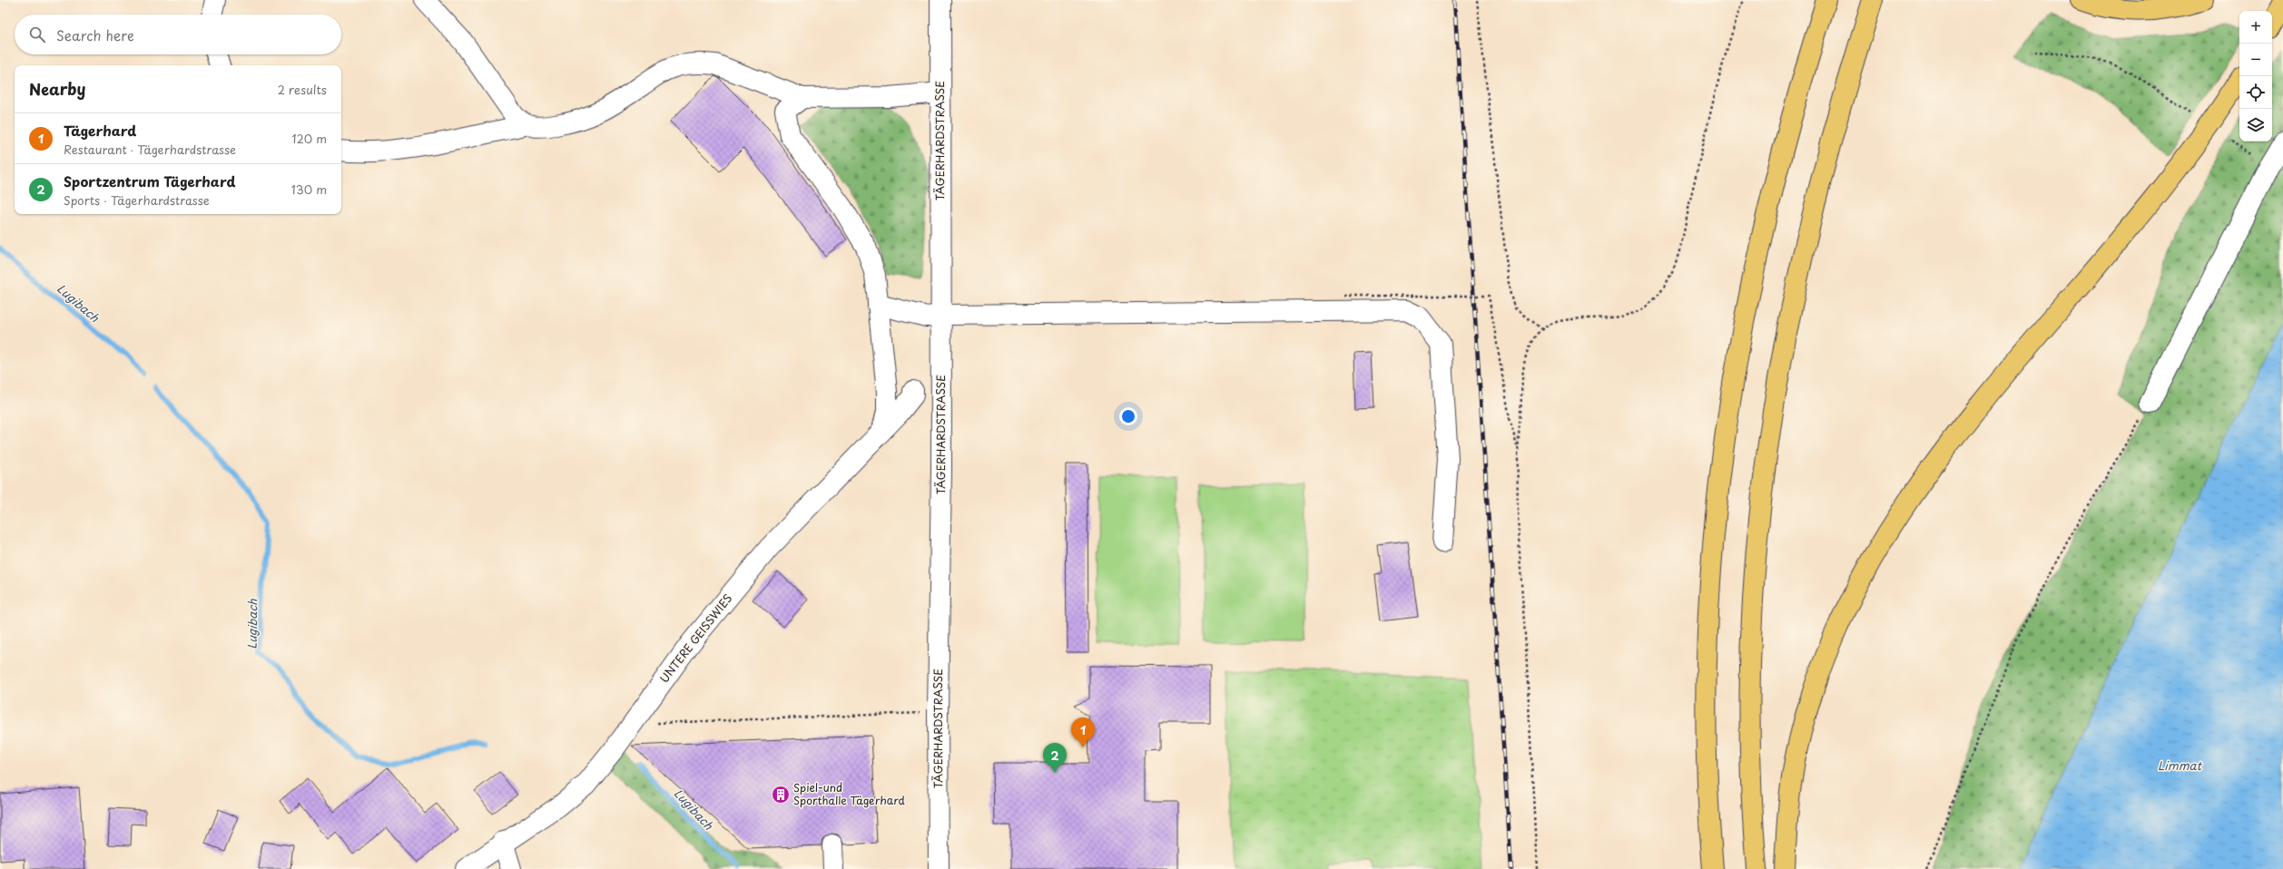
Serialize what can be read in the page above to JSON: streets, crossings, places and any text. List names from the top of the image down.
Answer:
{
  "streets": {
    "street": ["TÄGERHARDSTRASSE", "UNTERE GEISSWIES"]
  },
  "water": ["Lugibach", "Limmat"],
  "places": {
    "building": ["Spiel-und Sporthalle Tägerhard"]
  },
  "page": {
    "map_buttons": ["+", "−"],
    "search": "Search here",
    "heading": ["Nearby", "2 results"],
    "list": [
      {
        "mark": "1",
        "name": "Tägerhard",
        "note": "Restaurant · Tägerhardstrasse",
        "value": "120 m"
      },
      {
        "mark": "2",
        "name": "Sportzentrum Tägerhard",
        "note": "Sports · Tägerhardstrasse",
        "value": "130 m"
      }
    ],
    "pins": ["1", "2"]
  }
}
